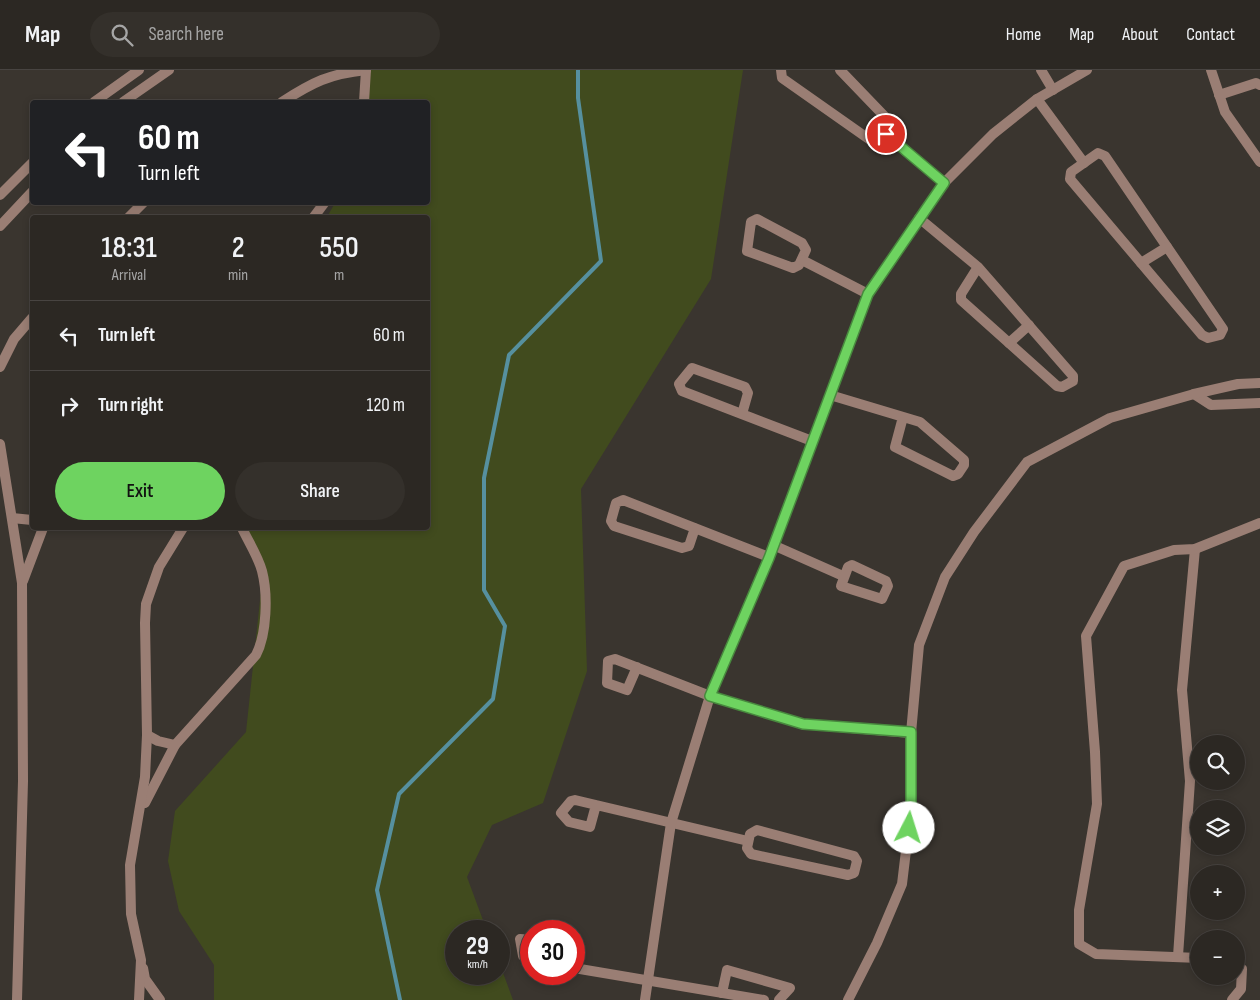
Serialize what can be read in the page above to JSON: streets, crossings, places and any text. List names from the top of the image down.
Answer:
{
  "page": {
    "header": "Map",
    "search": "Search here",
    "nav": [
      "Home",
      "Map",
      "About",
      "Contact"
    ],
    "turn": ["60 m", "Turn left"],
    "eta": [
      "18:31",
      "Arrival",
      "2",
      "min",
      "550",
      "m"
    ],
    "list": [
      {
        "name": "Turn left",
        "value": "60 m"
      },
      {
        "name": "Turn right",
        "value": "120 m"
      }
    ],
    "buttons": ["Exit", "Share"],
    "map_buttons": ["+", "−"],
    "speed": "29 km/h",
    "limit": "30"
  }
}
